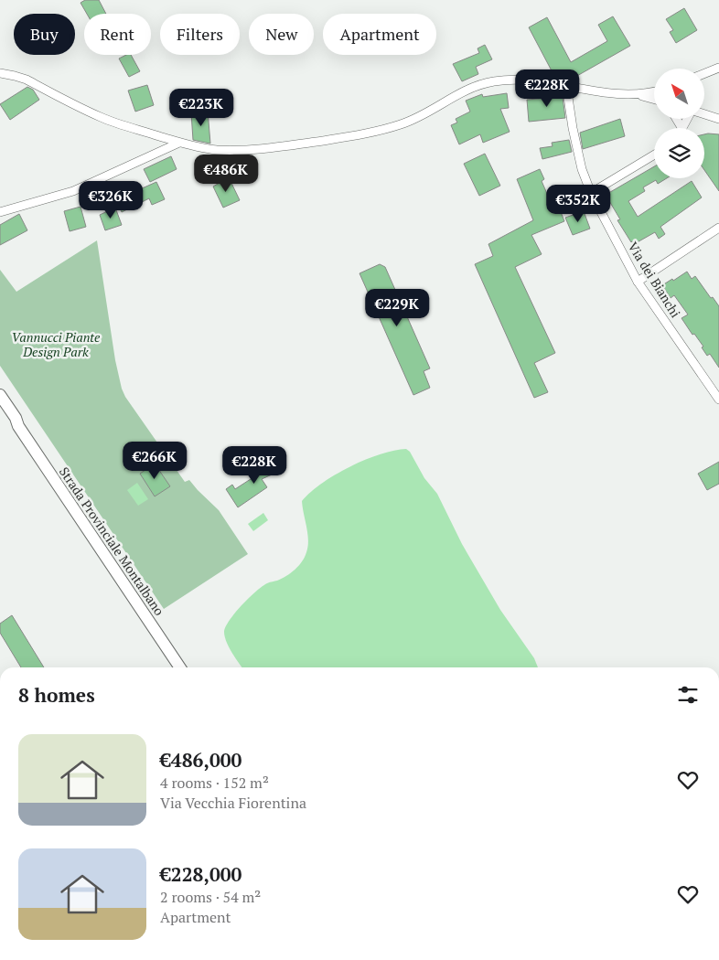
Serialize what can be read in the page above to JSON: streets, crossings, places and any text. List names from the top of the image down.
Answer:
{
  "streets": {
    "main road": ["Strada Provinciale Montalbano"],
    "street": ["Via dei Bianchi"]
  },
  "parks": ["Vannucci Piante Design Park"],
  "north": "top left",
  "page": {
    "chip": [
      "Buy",
      "Rent",
      "Filters",
      "New",
      "Apartment"
    ],
    "price": [
      "€228K",
      "€223K",
      "€486K",
      "€326K",
      "€352K",
      "€229K",
      "€266K",
      "€228K"
    ],
    "heading": "8 homes",
    "list": [
      {
        "name": "€486,000",
        "note": "4 rooms · 152 m² · Via Vecchia Fiorentina"
      },
      {
        "name": "€228,000",
        "note": "2 rooms · 54 m² · Apartment"
      }
    ]
  }
}
